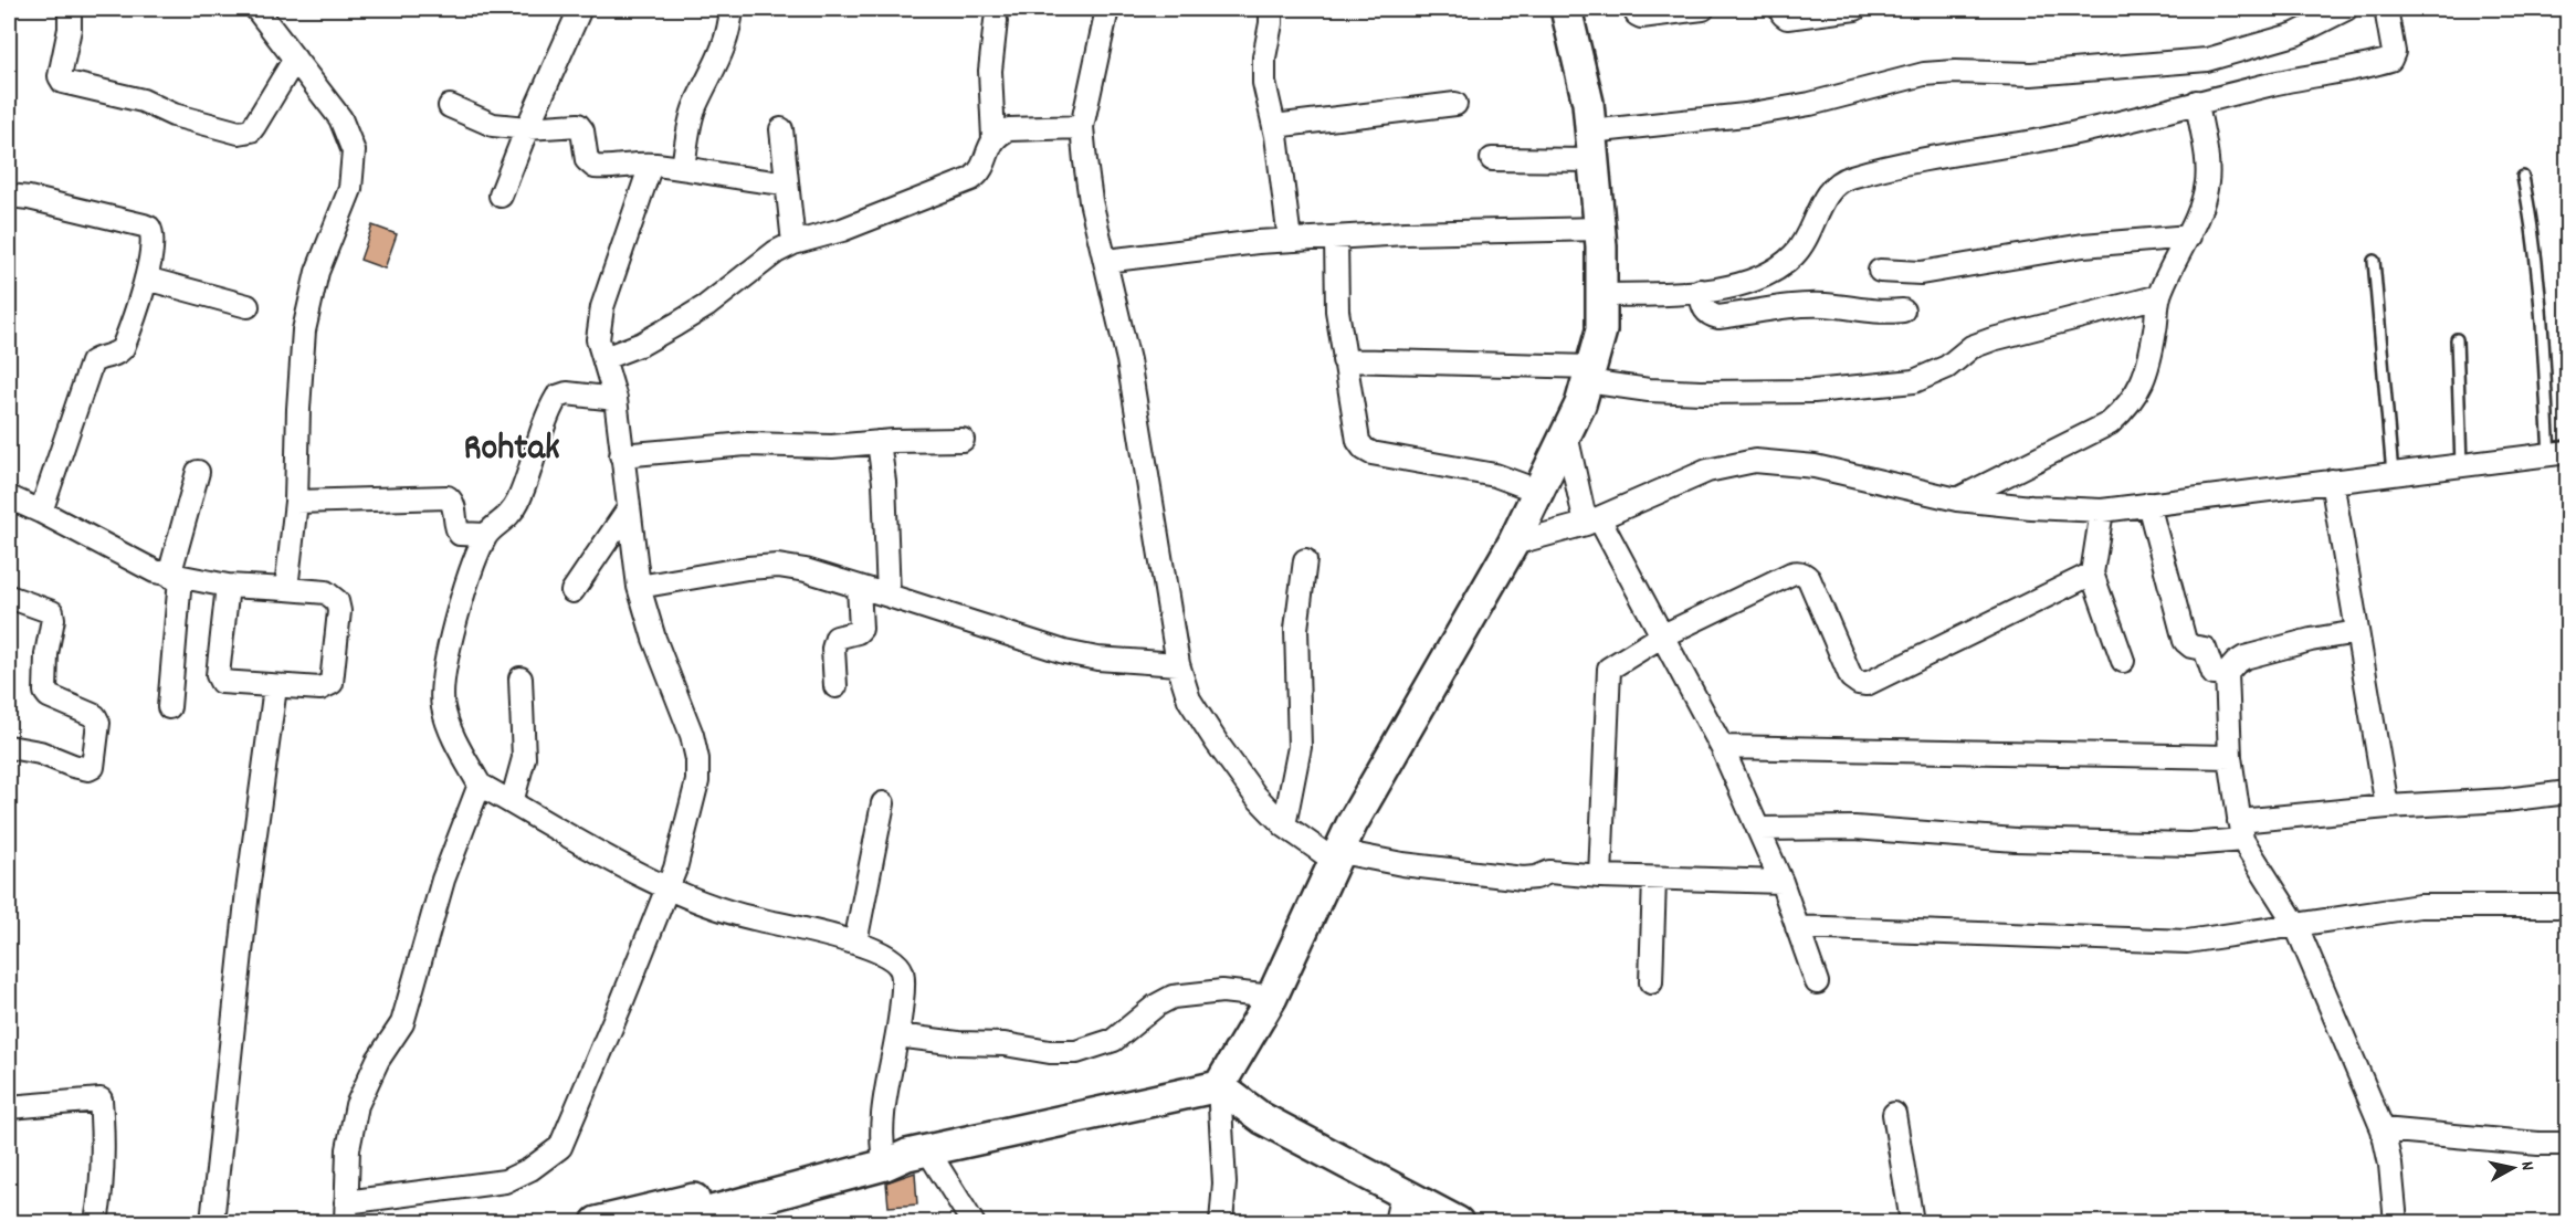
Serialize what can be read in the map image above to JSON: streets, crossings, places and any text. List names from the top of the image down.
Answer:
{
  "districts": ["Rohtak"],
  "north": "right"
}
